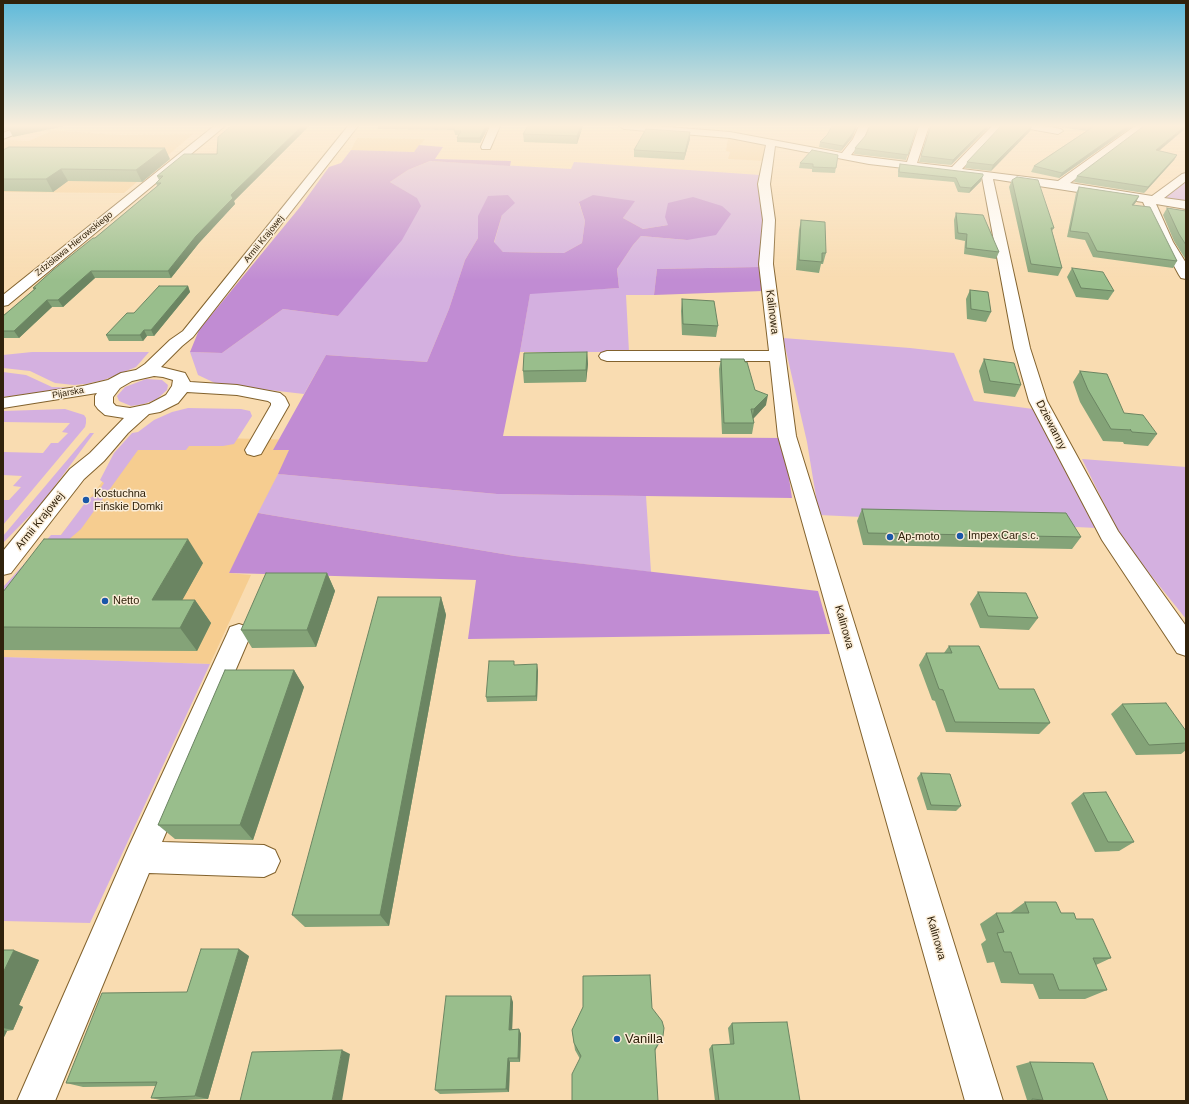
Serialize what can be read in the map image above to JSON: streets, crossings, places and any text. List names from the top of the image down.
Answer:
{
  "streets": {
    "street": [
      "Armii Krajowej",
      "Zdzisława Hierowskiego",
      "Kalinowa",
      "Pijarska",
      "Dziewanny"
    ]
  },
  "crossings": [
    ["Armii Krajowej", "Pijarska"]
  ],
  "places": [
    "Kostuchna Fińskie Domki",
    "Impex Car s.c.",
    "Ap-moto",
    "Netto",
    "Vanilla"
  ]
}
